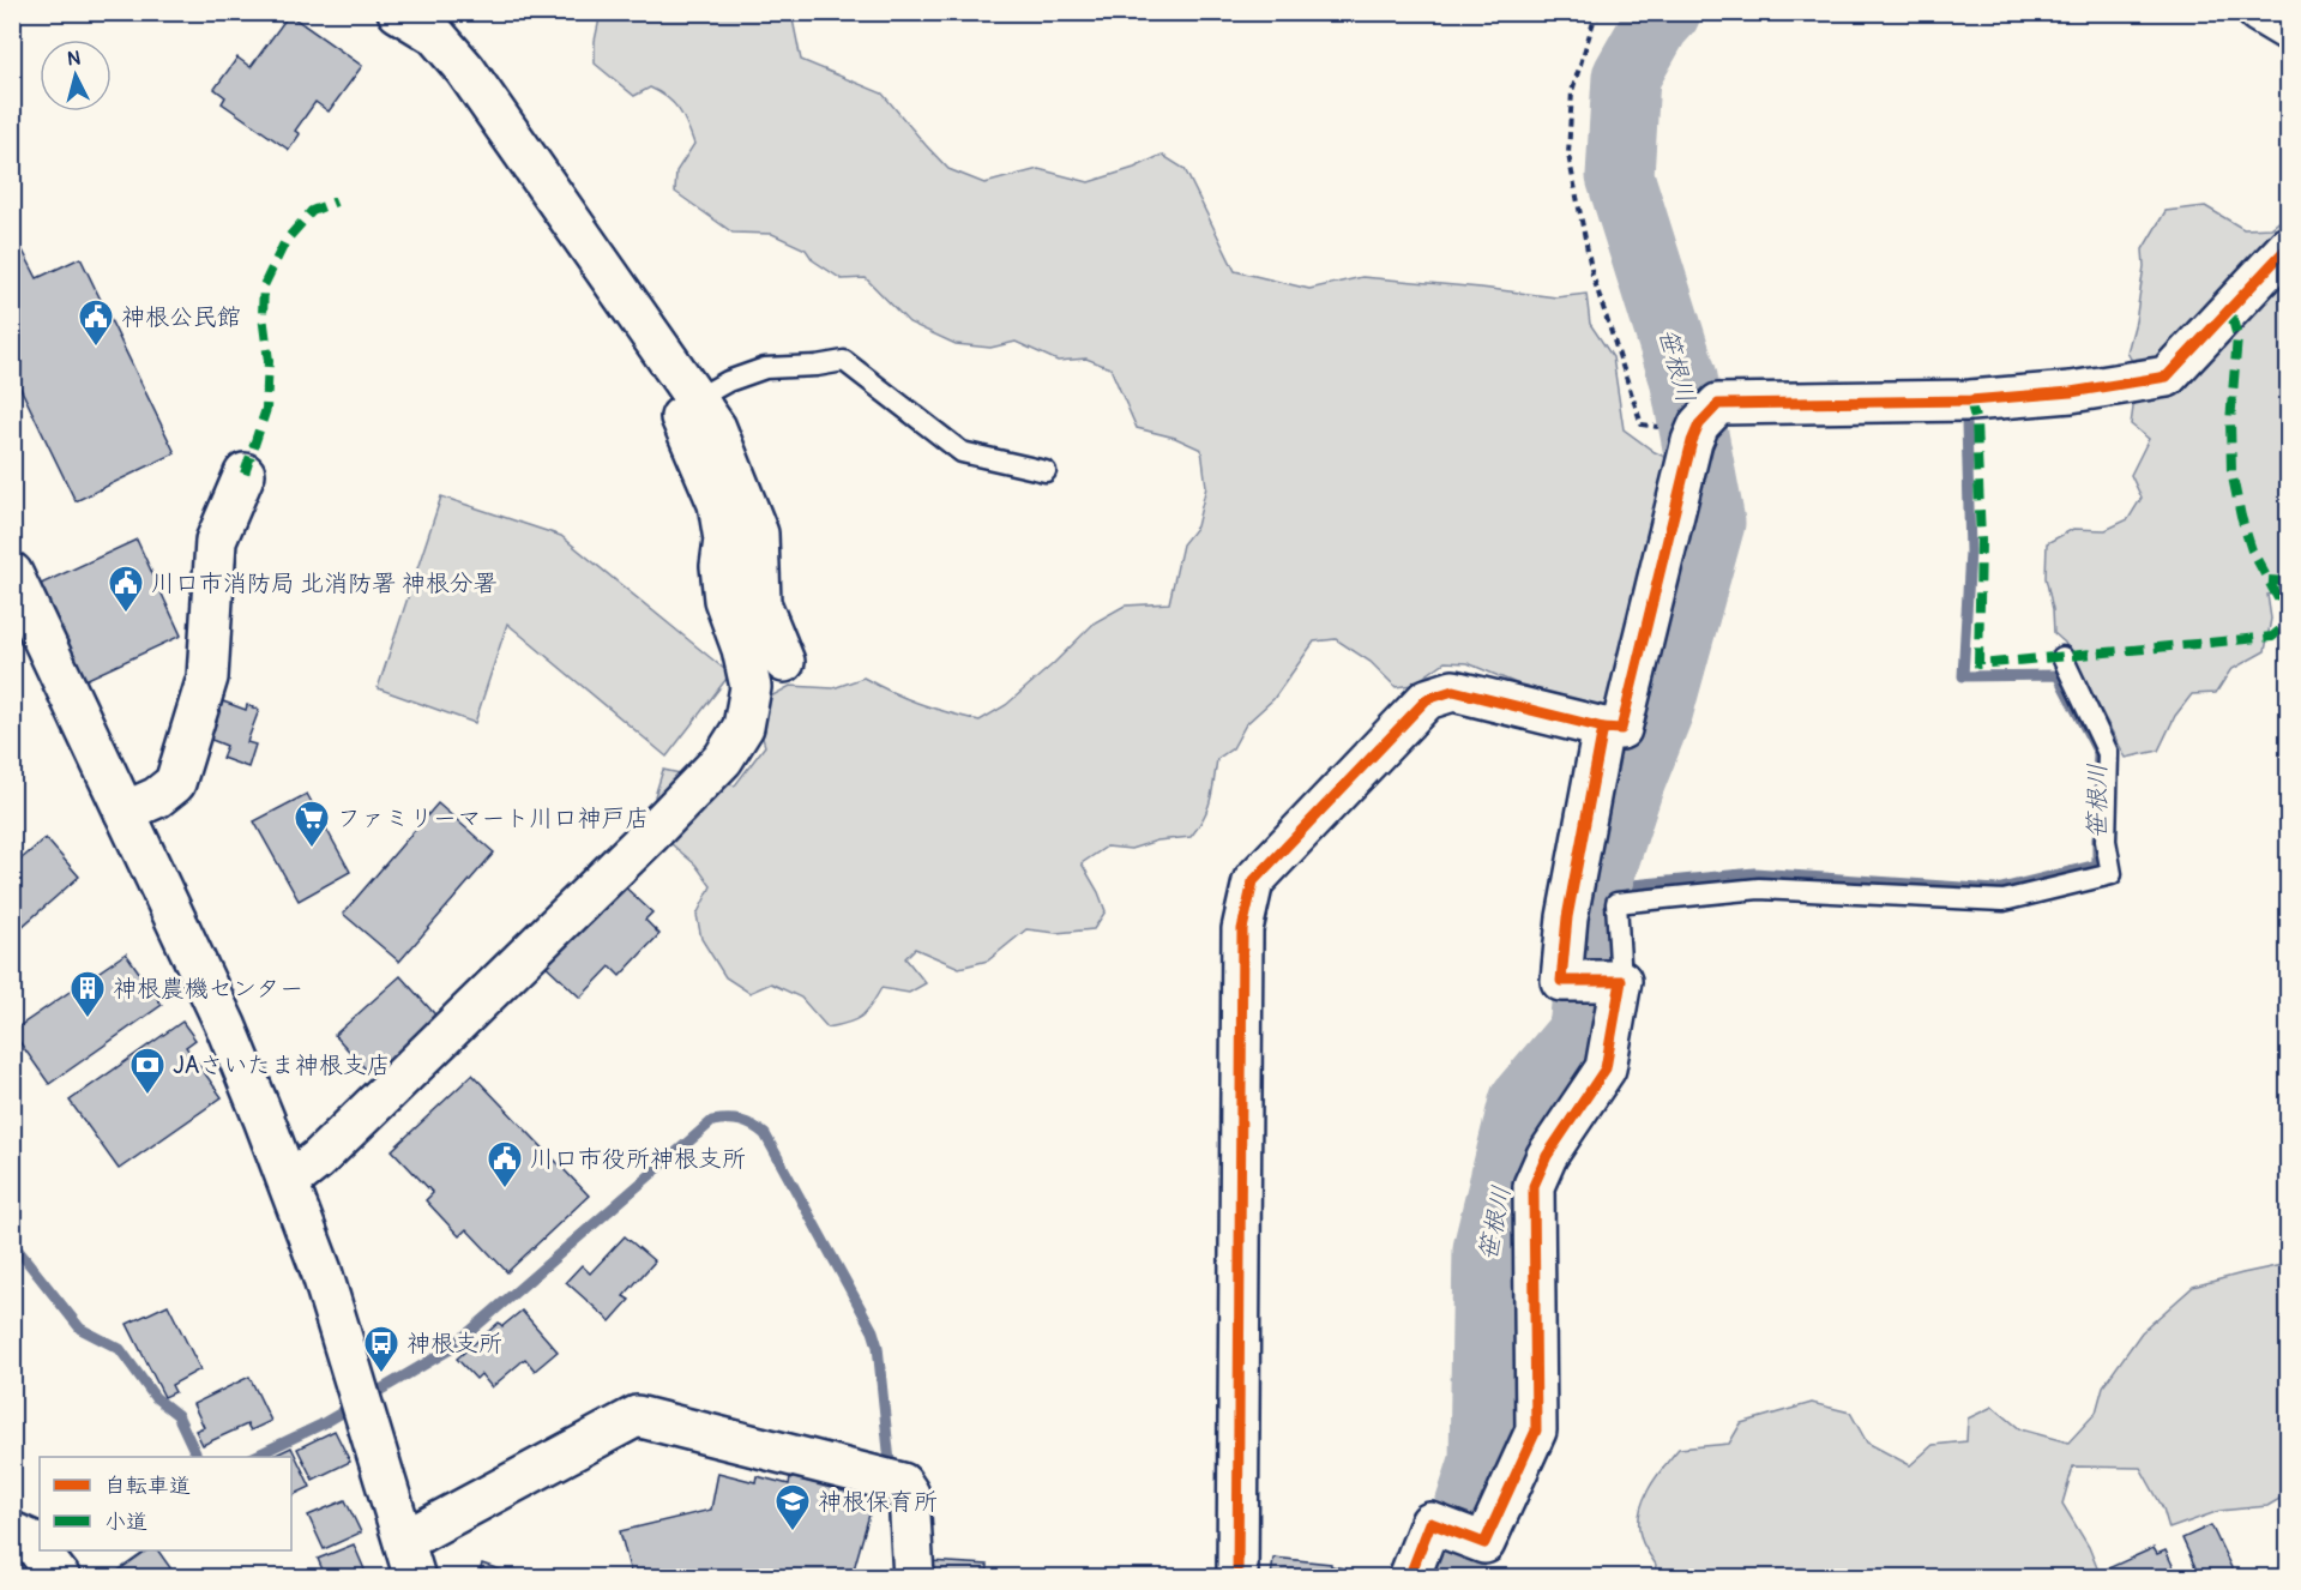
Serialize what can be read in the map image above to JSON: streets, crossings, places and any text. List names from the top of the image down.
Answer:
{
  "water": ["笹根川"],
  "places": {
    "public building": ["神根公民館", "川口市消防局 北消防署 神根分署", "川口市役所神根支所"],
    "supermarket": ["ファミリーマート川口神戸店"],
    "building": ["神根農機センター"],
    "bank": ["JAさいたま神根支店"],
    "bus stop": ["神根支所"],
    "school or university": ["神根保育所"]
  },
  "legend": ["自転車道", "小道"],
  "north": "top"
}
